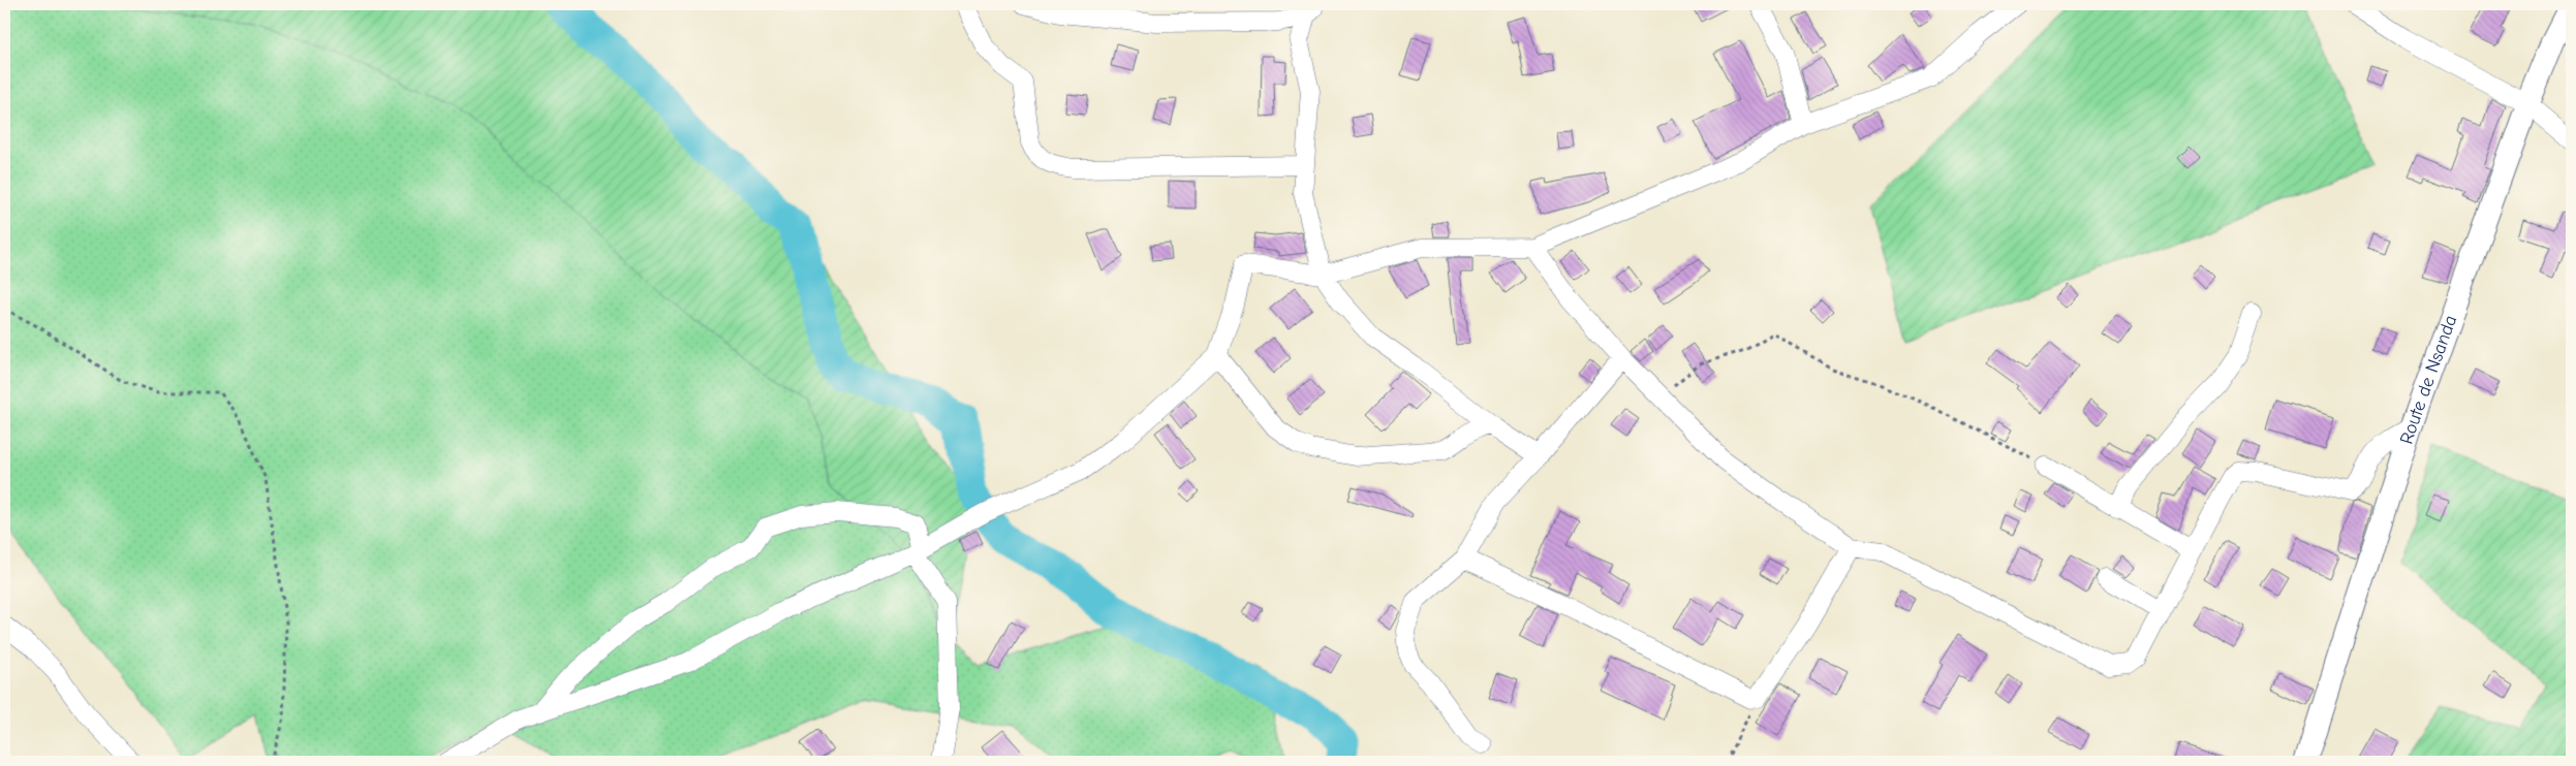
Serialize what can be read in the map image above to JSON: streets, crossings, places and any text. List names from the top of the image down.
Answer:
{
  "streets": {
    "street": ["Route de Nsanda"]
  }
}
